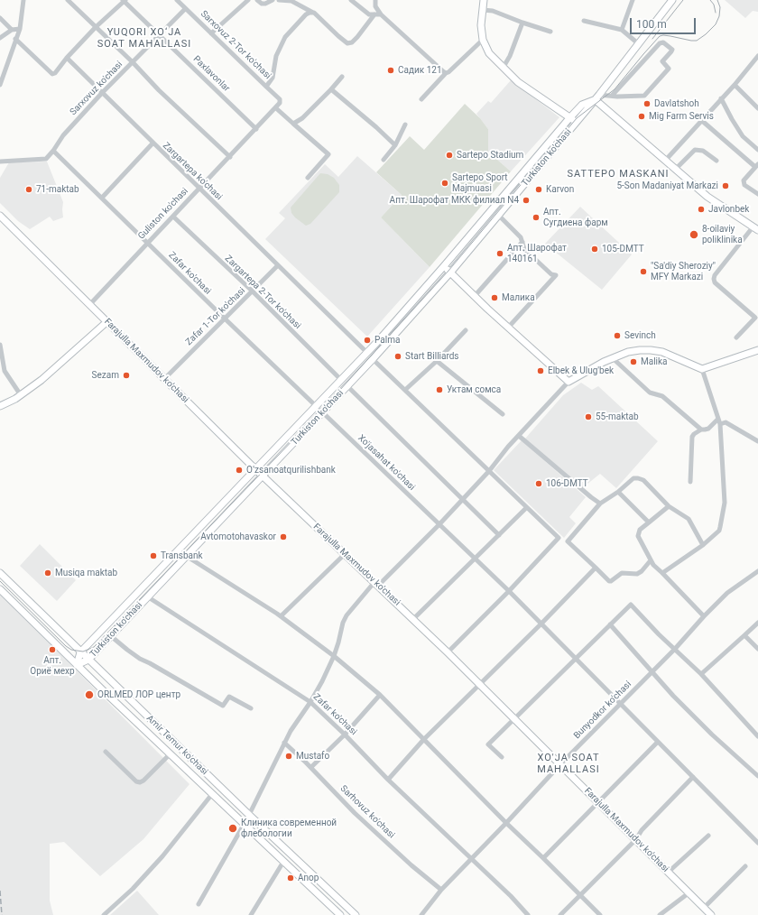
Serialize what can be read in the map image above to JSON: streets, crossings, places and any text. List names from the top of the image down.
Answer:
{
  "streets": {
    "main road": ["Turkiston ko'chasi", "Farajulla Maxmudov ko'chasi", "Amir Temur ko'chasi"],
    "street": [
      "Sarxovuz 2-Tor ko'chasi",
      "Paxlavonlar",
      "Sarxovuz ko'chasi",
      "Zargartepa ko'chasi",
      "Guliston ko'chasi",
      "Zafar ko'chasi",
      "Zargartepa 2-Tor ko'chasi",
      "Zafar 1-Tor ko'chasi",
      "Xo'jasahat ko'chasi",
      "Bunyodkor ko'chasi",
      "Sarhovuz ko'chasi"
    ]
  },
  "crossings": [
    ["Sarxovuz 2-Tor ko'chasi", "Sarxovuz ko'chasi"],
    ["Sarxovuz 2-Tor ko'chasi", "Guliston ko'chasi"],
    ["Paxlavonlar", "Sarxovuz ko'chasi"],
    ["Paxlavonlar", "Guliston ko'chasi"],
    ["Sarxovuz ko'chasi", "Zargartepa ko'chasi"],
    ["Sarxovuz ko'chasi", "Zafar ko'chasi"],
    ["Turkiston ko'chasi", "Zargartepa ko'chasi"],
    ["Turkiston ko'chasi", "Zafar ko'chasi"],
    ["Turkiston ko'chasi", "Zargartepa 2-Tor ko'chasi"],
    ["Turkiston ko'chasi", "Farajulla Maxmudov ko'chasi"],
    ["Turkiston ko'chasi", "Xo'jasahat ko'chasi"],
    ["Turkiston ko'chasi", "Amir Temur ko'chasi"],
    ["Zargartepa ko'chasi", "Guliston ko'chasi"],
    ["Zargartepa ko'chasi", "Zafar 1-Tor ko'chasi"],
    ["Guliston ko'chasi", "Zafar ko'chasi"],
    ["Guliston ko'chasi", "Zargartepa 2-Tor ko'chasi"],
    ["Guliston ko'chasi", "Farajulla Maxmudov ko'chasi"],
    ["Zafar ko'chasi", "Zafar 1-Tor ko'chasi"],
    ["Zafar ko'chasi", "Xo'jasahat ko'chasi"],
    ["Zafar ko'chasi", "Bunyodkor ko'chasi"],
    ["Zargartepa 2-Tor ko'chasi", "Zafar 1-Tor ko'chasi"],
    ["Zafar 1-Tor ko'chasi", "Farajulla Maxmudov ko'chasi"],
    ["Farajulla Maxmudov ko'chasi", "Bunyodkor ko'chasi"],
    ["Xo'jasahat ko'chasi", "Bunyodkor ko'chasi"],
    ["Bunyodkor ko'chasi", "Sarhovuz ko'chasi"]
  ],
  "districts": ["YUQORI XO‘JA SOAT MAHALLASI", "SATTEPO MASKANI", "XO'JA SOAT MAHALLASI"],
  "places": [
    "Садик 121",
    "Davlatshoh",
    "Mig Farm Servis",
    "Sartepo Stadium",
    "Sartepo Sport Majmuasi",
    "5-Son Madaniyat Markazi",
    "71-maktab",
    "Karvon",
    "Апт. Шарофат МКК филиал N4",
    "Javlonbek",
    "Апт. Сугдиена фарм",
    "8-oilaviy poliklinika",
    "105-DMTT",
    "Апт. Шарофат 140161",
    "\"Sa'diy Sheroziy\" MFY Markazi",
    "Малика",
    "Sevinch",
    "Palma",
    "Start Billiards",
    "Malika",
    "Elbek & Ulug'bek",
    "Sezam",
    "Уктам сомса",
    "55-maktab",
    "Oʻzsanoatqurilishbank",
    "106-DMTT",
    "Avtomotohavaskor",
    "Transbank",
    "Musiqa maktab",
    "Апт. Ориё мехр",
    "ORLMED ЛОР центр",
    "Mustafo",
    "Клиника современной флебологии",
    "Anop"
  ],
  "scale_bar": "100 m"
}
